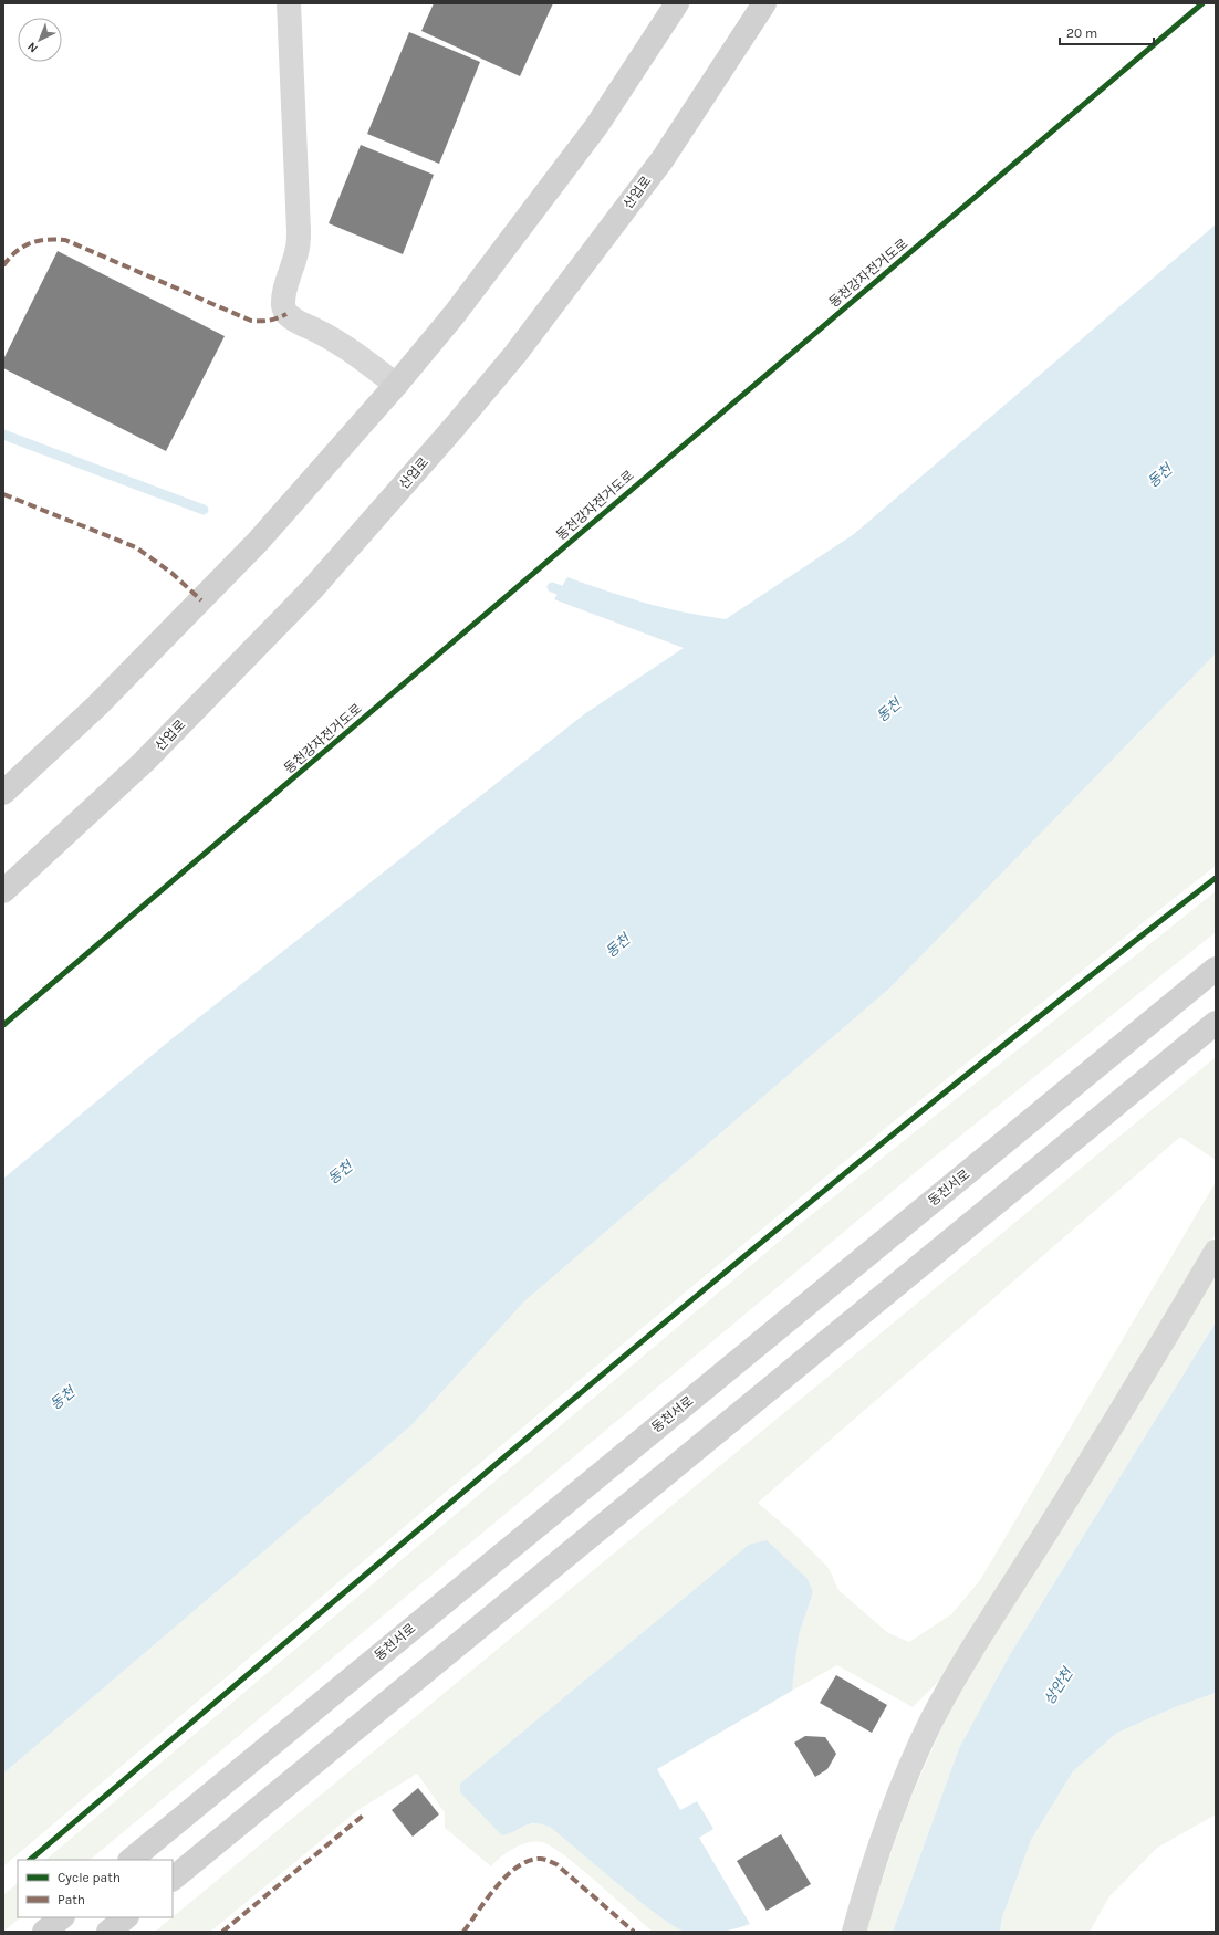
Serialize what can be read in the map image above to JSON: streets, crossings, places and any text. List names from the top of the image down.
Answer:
{
  "streets": {
    "main road": ["산업로", "동천서로"],
    "cycle path": ["동천강자전거도로"]
  },
  "water": ["동천", "상안천"],
  "legend": ["Cycle path", "Path"],
  "scale_bar": "20 m",
  "north": "bottom left"
}
